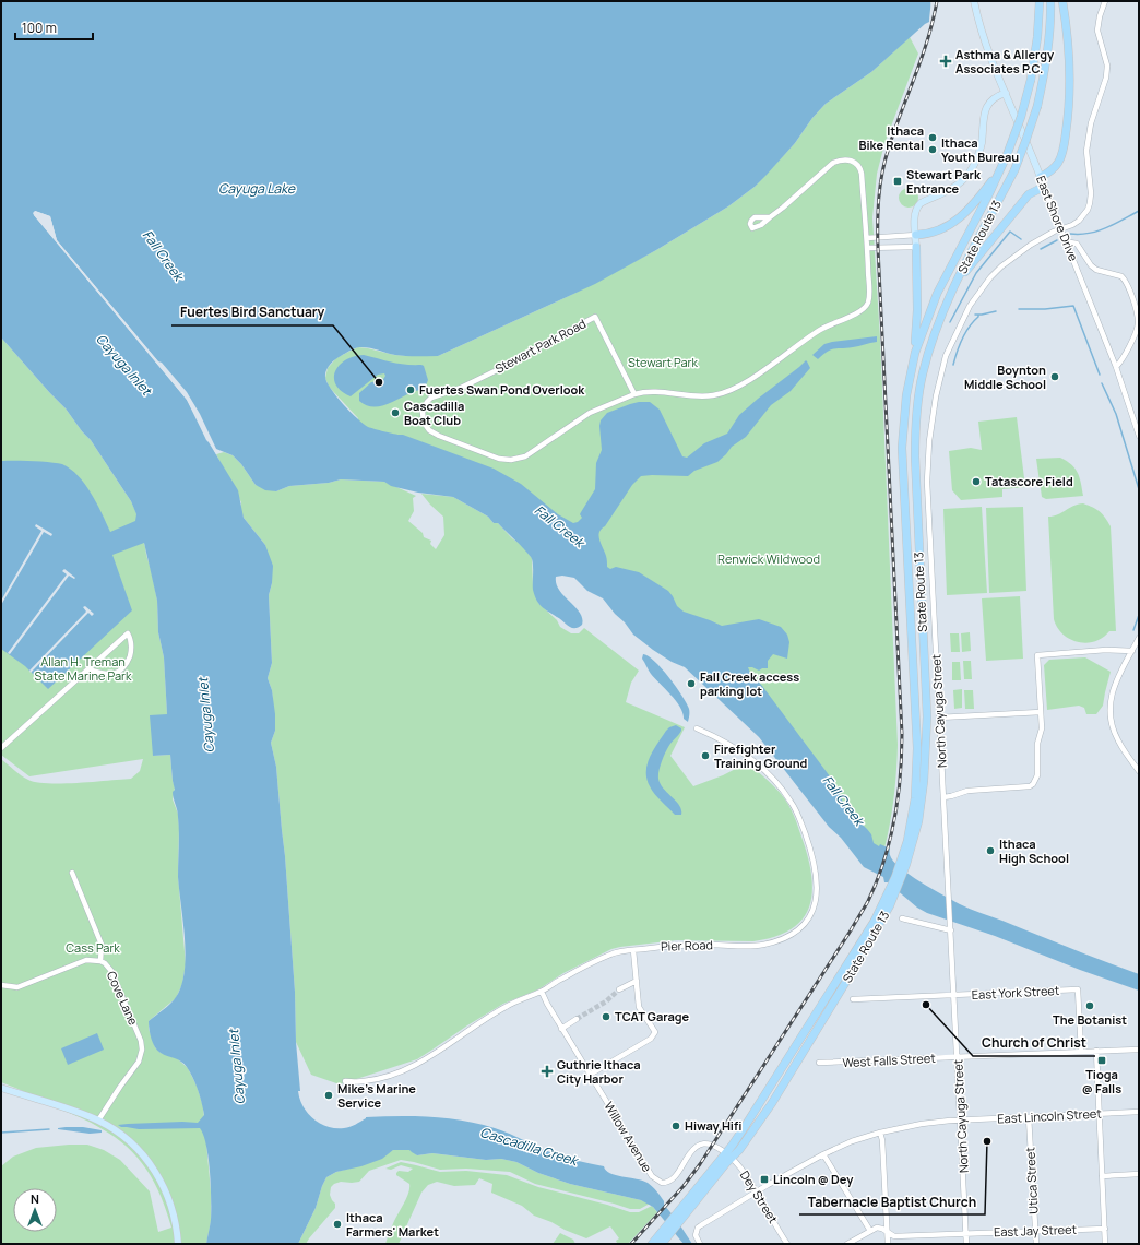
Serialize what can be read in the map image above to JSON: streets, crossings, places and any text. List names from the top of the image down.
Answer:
{
  "streets": {
    "highway": ["State Route 13"],
    "main road": ["East Shore Drive"],
    "street": [
      "Stewart Park Road",
      "North Cayuga Street",
      "Pier Road",
      "East York Street",
      "Cove Lane",
      "West Falls Street",
      "East Lincoln Street",
      "Willow Avenue",
      "Utica Street",
      "Dey Street",
      "East Jay Street"
    ]
  },
  "crossings": [
    ["East Shore Drive", "North Cayuga Street"],
    ["State Route 13", "Willow Avenue"],
    ["State Route 13", "Dey Street"],
    ["North Cayuga Street", "East York Street"],
    ["North Cayuga Street", "West Falls Street"],
    ["North Cayuga Street", "East Lincoln Street"],
    ["North Cayuga Street", "East Jay Street"],
    ["Pier Road", "Willow Avenue"],
    ["East York Street", "West Falls Street"],
    ["East Lincoln Street", "Utica Street"],
    ["East Lincoln Street", "Dey Street"],
    ["Willow Avenue", "Dey Street"],
    ["Utica Street", "East Jay Street"]
  ],
  "water": [
    "Cayuga Lake",
    "Fall Creek",
    "Cayuga Inlet",
    "Cascadilla Creek"
  ],
  "parks": [
    "Stewart Park",
    "Renwick Wildwood",
    "Allan H. Treman State Marine Park",
    "Cass Park"
  ],
  "places": {
    "health": ["Asthma & Allergy Associates P.C.", "Guthrie Ithaca City Harbor"],
    "other": [
      "Ithaca Bike Rental",
      "Ithaca Youth Bureau",
      "Boynton Middle School",
      "Fuertes Bird Sanctuary",
      "Fuertes Swan Pond Overlook",
      "Cascadilla Boat Club",
      "Tatascore Field",
      "Fall Creek access parking lot",
      "Firefighter Training Ground",
      "Ithaca High School",
      "Church of Christ",
      "The Botanist",
      "TCAT Garage",
      "Mike's Marine Service",
      "Hiway Hifi",
      "Tabernacle Baptist Church",
      "Ithaca Farmers' Market"
    ],
    "transit": ["Stewart Park Entrance", "Tioga @ Falls", "Lincoln @ Dey"]
  },
  "scale_bar": "100 m",
  "north": "top"
}
